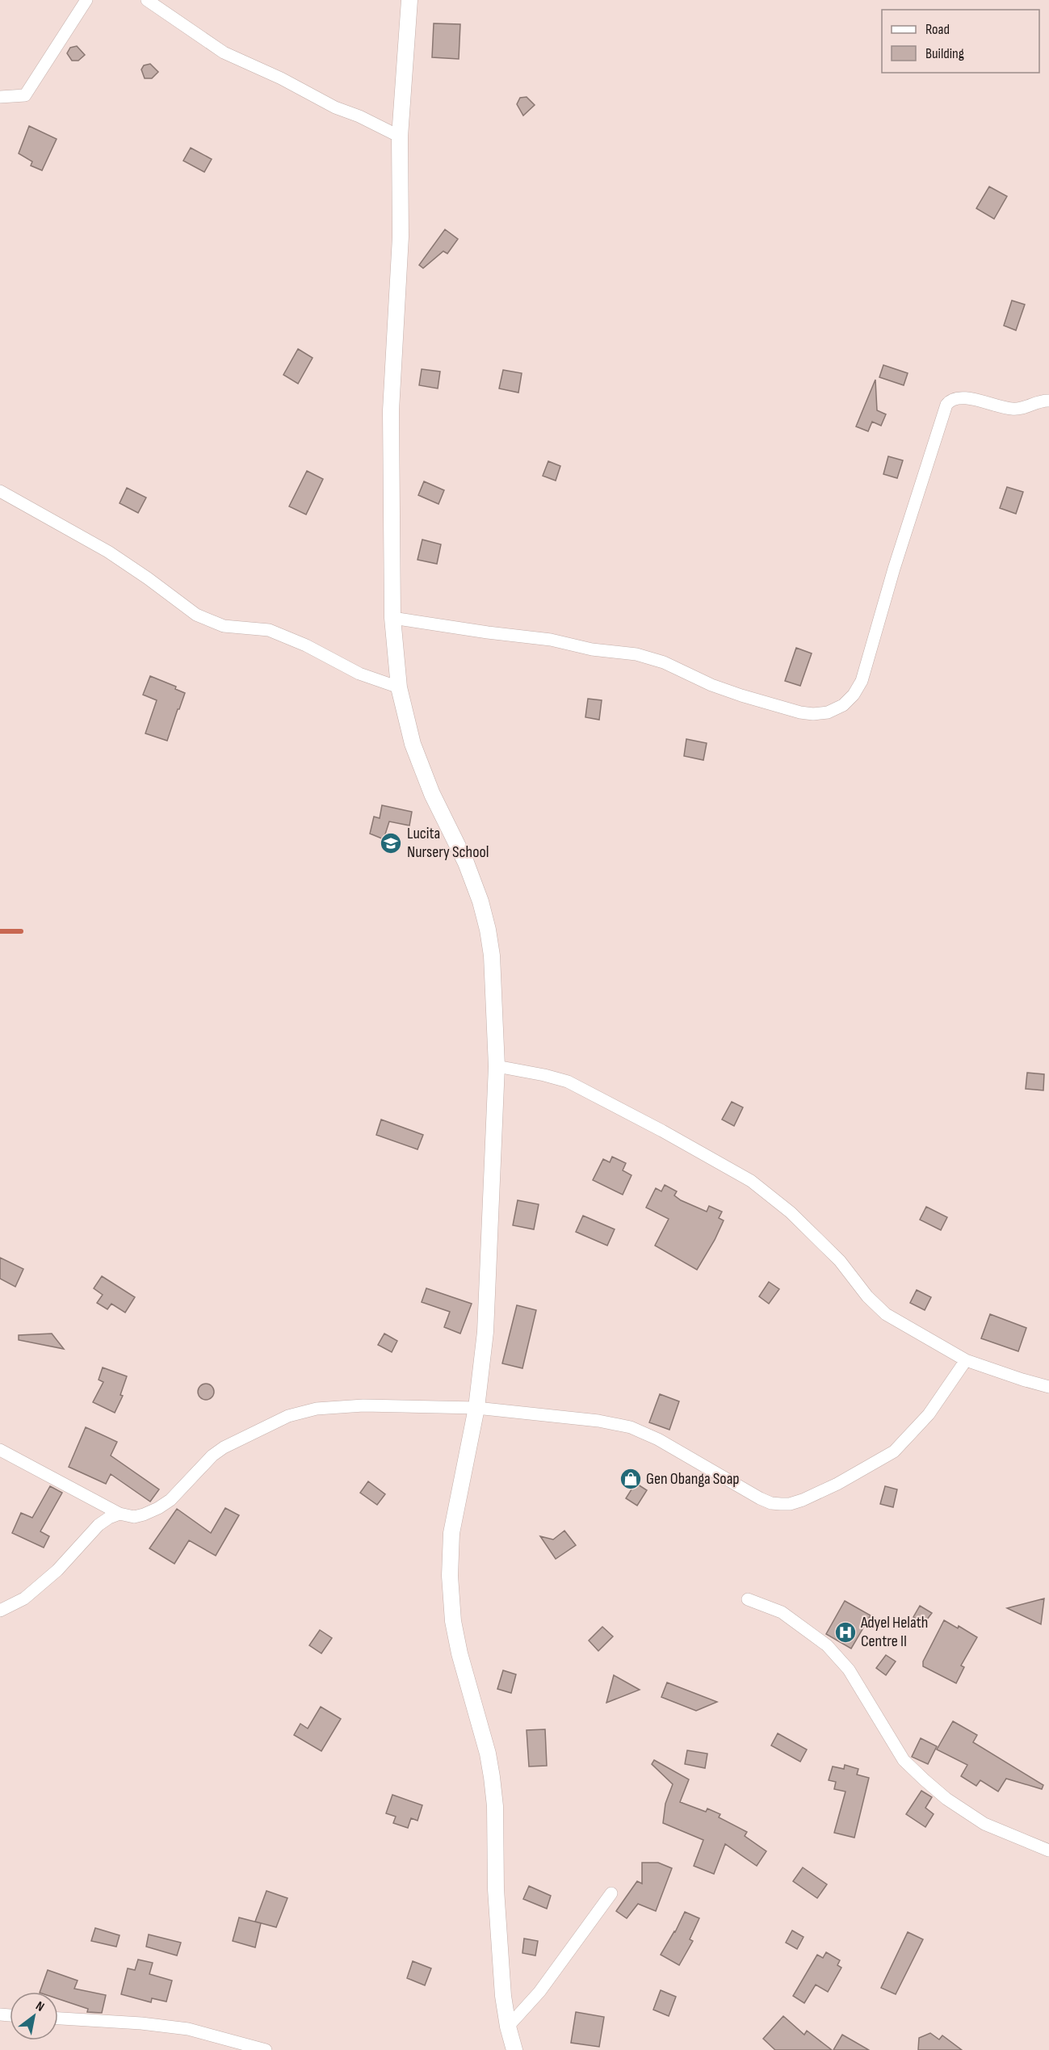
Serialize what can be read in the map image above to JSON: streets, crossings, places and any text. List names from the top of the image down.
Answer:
{
  "places": {
    "school or university": ["Lucita Nursery School"],
    "shop": ["Gen Obanga Soap"],
    "hospital": ["Adyel Helath Centre II"]
  },
  "legend": ["Road", "Building"],
  "north": "top right"
}
